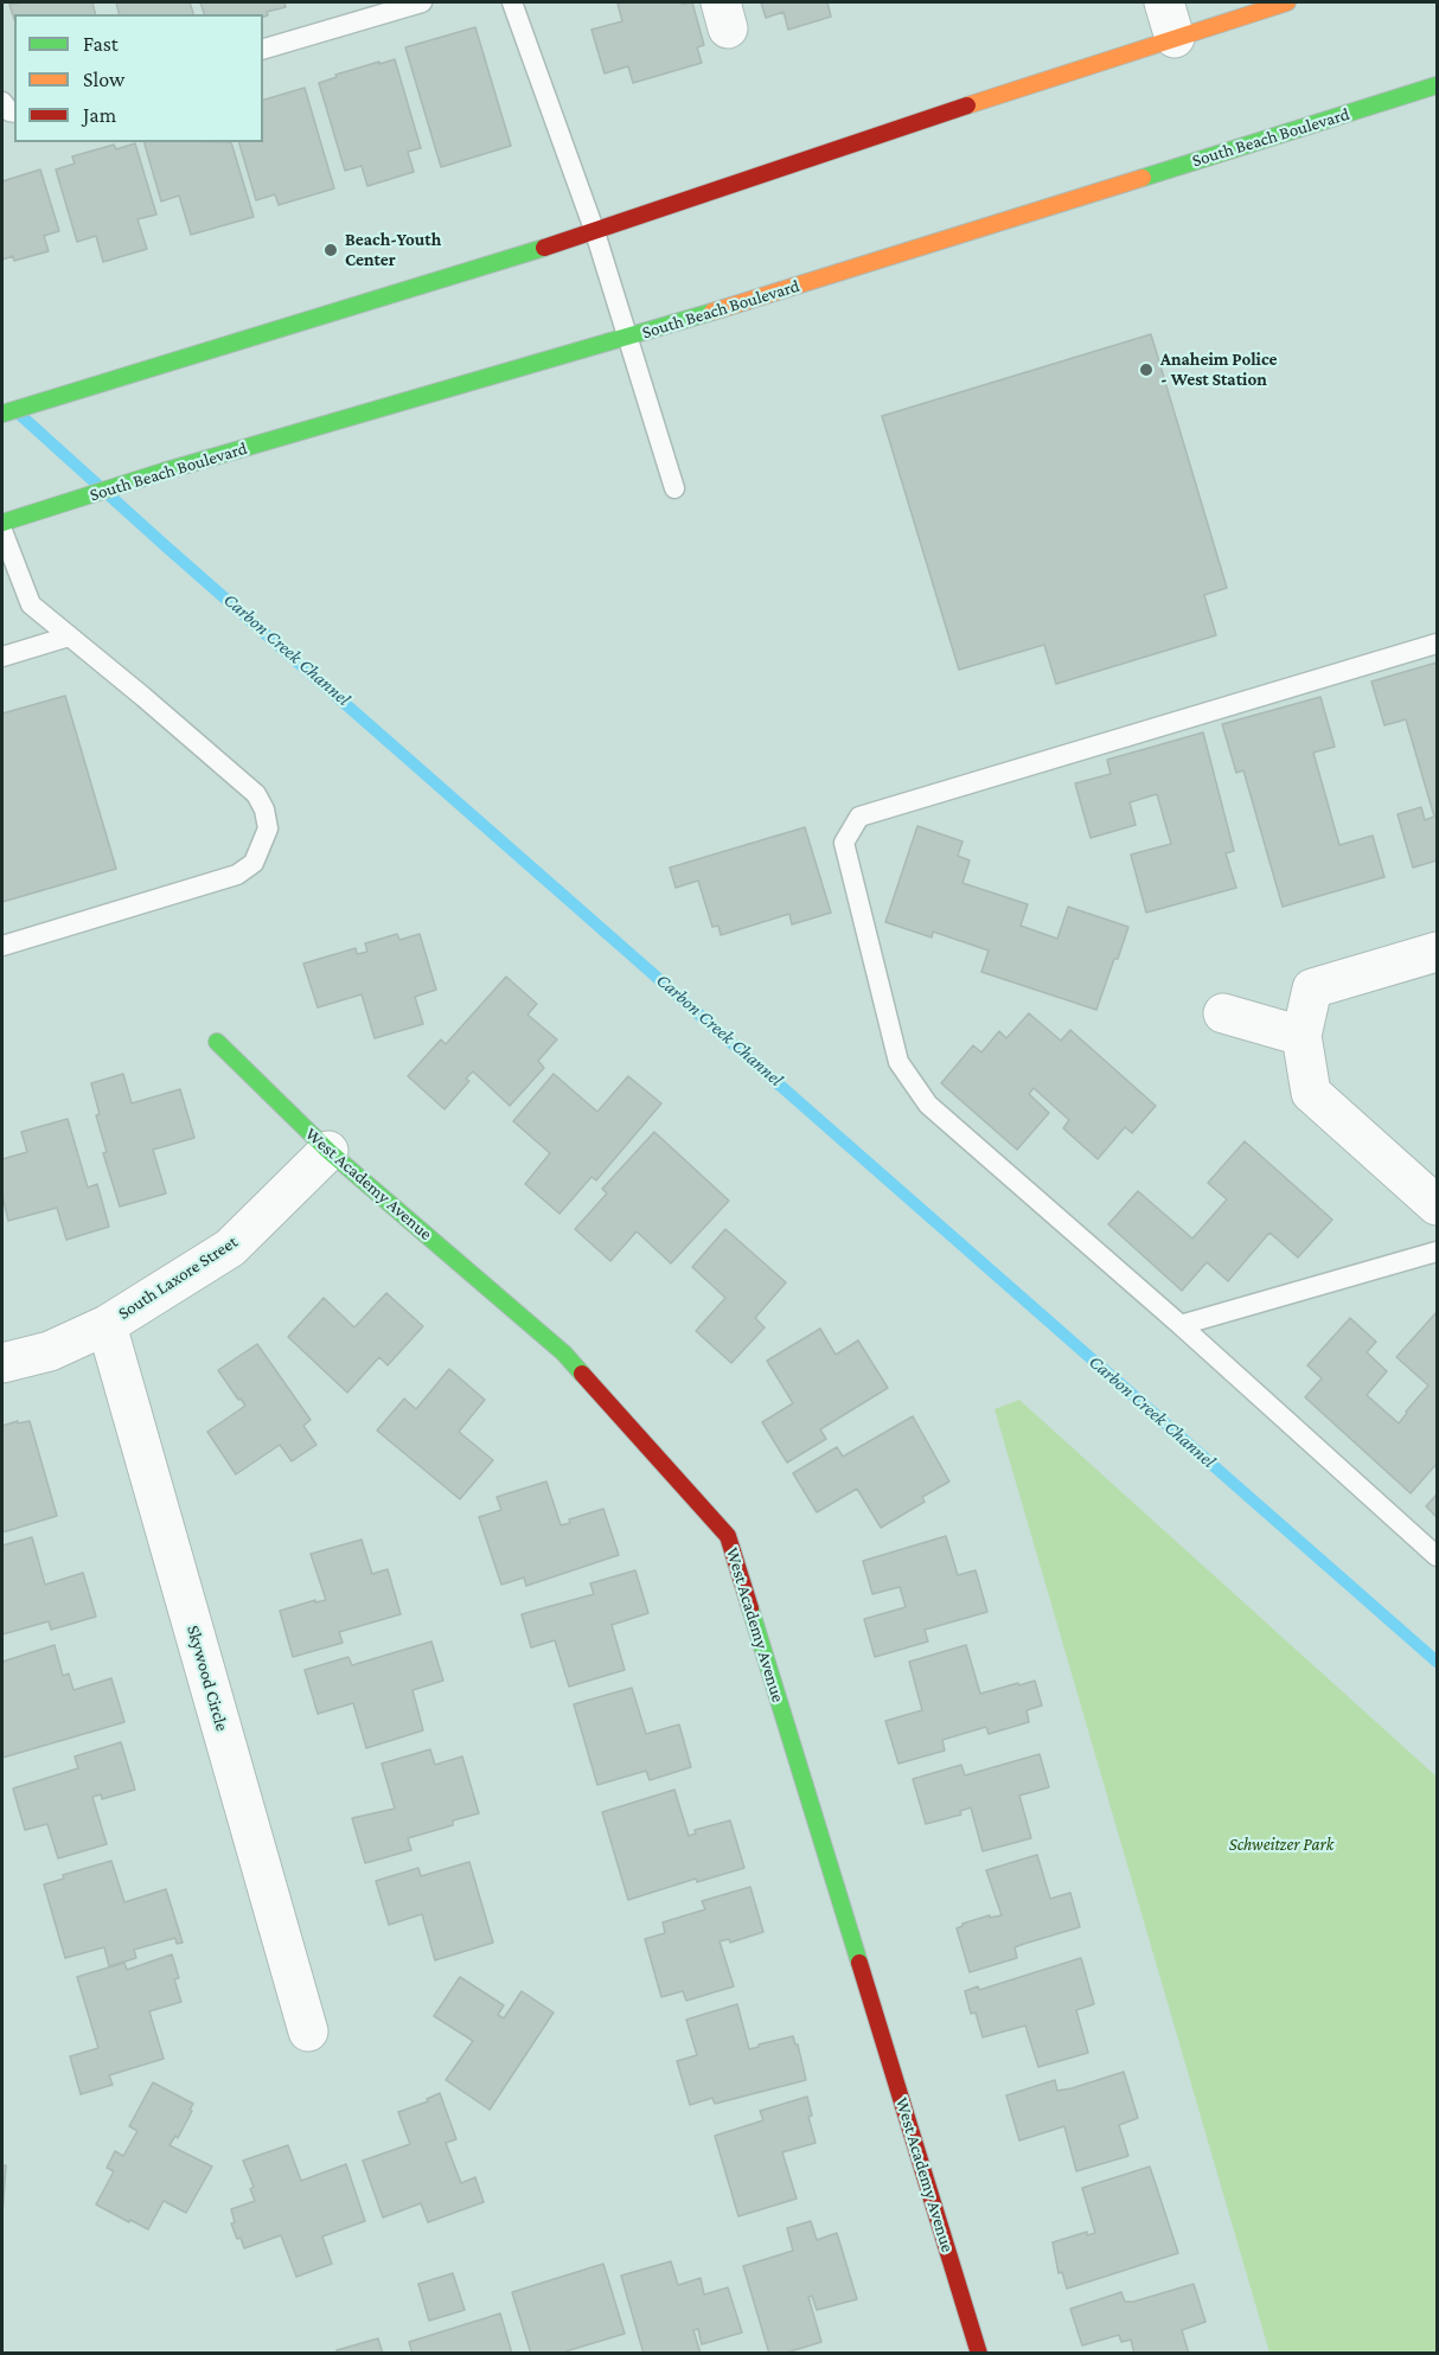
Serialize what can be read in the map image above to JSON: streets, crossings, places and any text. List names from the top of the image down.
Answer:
{
  "streets": {
    "main road": ["South Beach Boulevard", "West Academy Avenue"],
    "street": ["South Laxore Street", "Skywood Circle"]
  },
  "crossings": [
    ["West Academy Avenue", "South Laxore Street"],
    ["South Laxore Street", "Skywood Circle"]
  ],
  "water": ["Carbon Creek Channel"],
  "parks": ["Schweitzer Park"],
  "places": ["Beach-Youth Center", "Anaheim Police - West Station"],
  "legend": ["Fast", "Slow", "Jam"]
}
